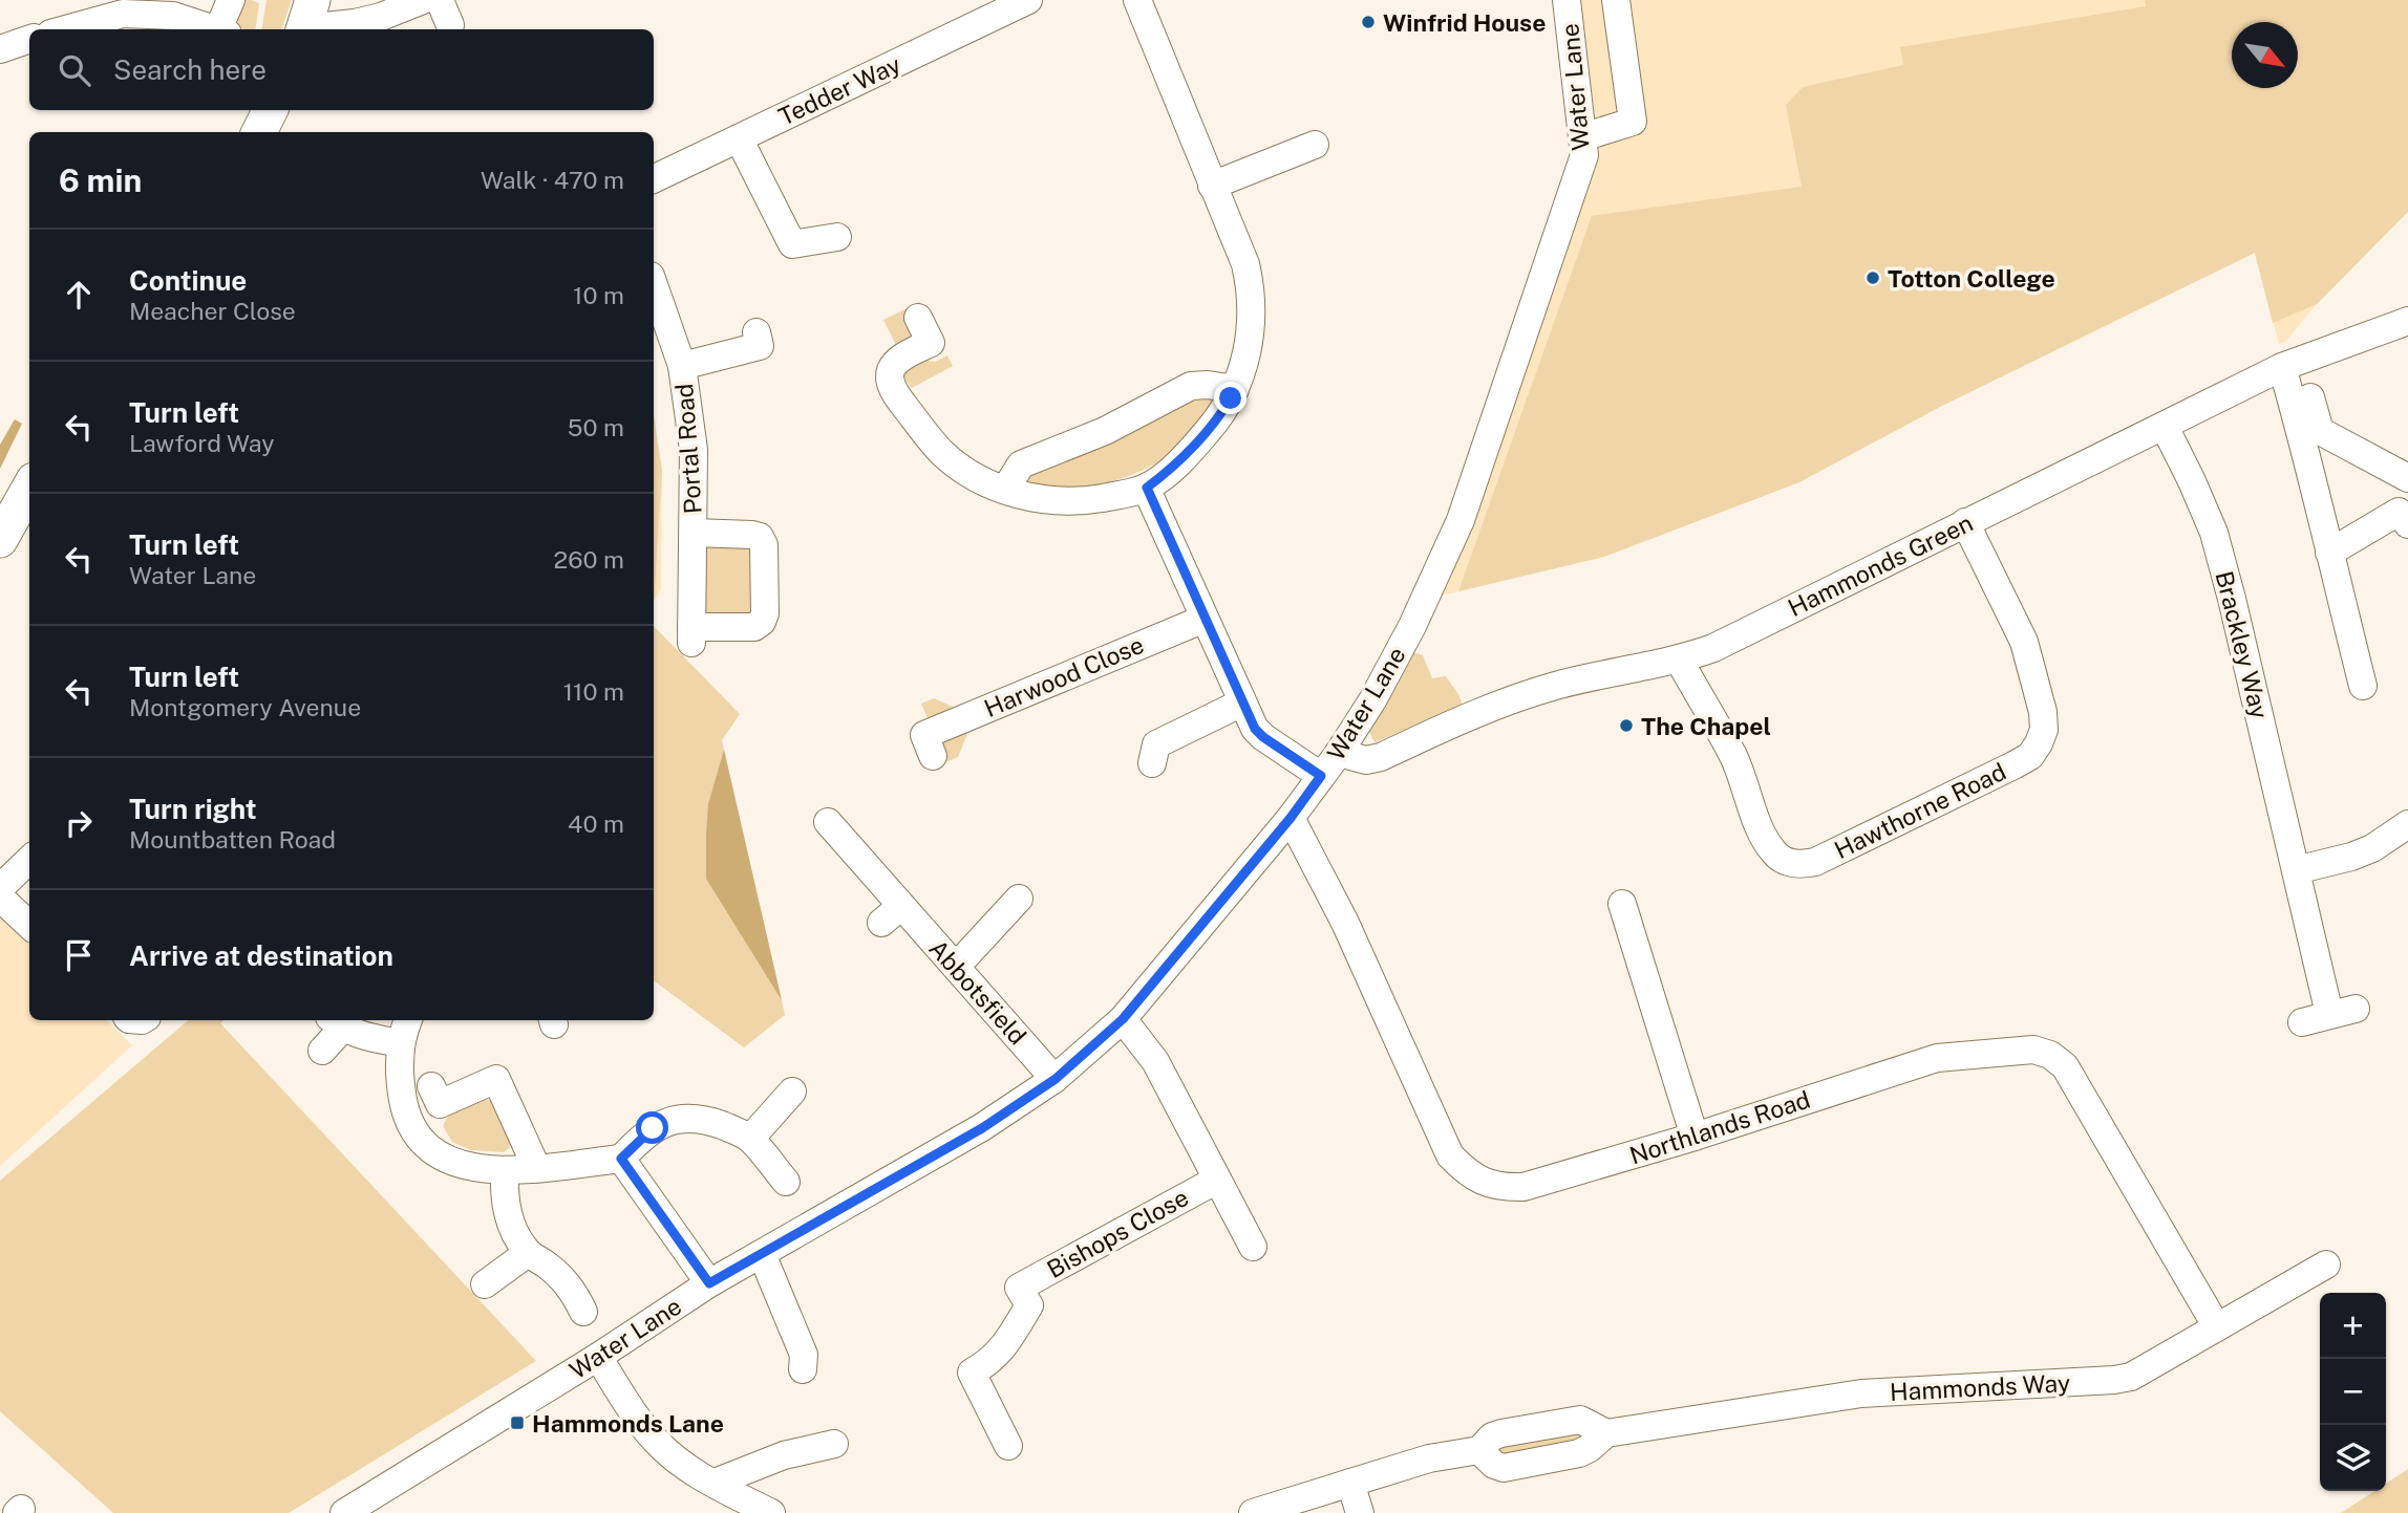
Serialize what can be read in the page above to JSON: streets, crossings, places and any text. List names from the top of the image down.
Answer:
{
  "streets": {
    "street": [
      "Water Lane",
      "Tedder Way",
      "Portal Road",
      "Hammonds Green",
      "Brackley Way",
      "Harwood Close",
      "Hawthorne Road",
      "Abbotsfield",
      "Northlands Road",
      "Bishops Close",
      "Hammonds Way"
    ]
  },
  "crossings": [
    ["Water Lane", "Hammonds Green"],
    ["Water Lane", "Abbotsfield"],
    ["Water Lane", "Northlands Road"],
    ["Water Lane", "Bishops Close"],
    ["Hammonds Green", "Brackley Way"],
    ["Hammonds Green", "Hawthorne Road"],
    ["Northlands Road", "Hammonds Way"]
  ],
  "places": {
    "other": ["Winfrid House", "Totton College", "The Chapel"],
    "transit": ["Hammonds Lane"]
  },
  "north": "bottom right",
  "page": {
    "search": "Search here",
    "heading": ["6 min", "Walk · 470 m"],
    "list": [
      ["Continue", "Meacher Close", "10 m"],
      ["Turn left", "Lawford Way", "50 m"],
      ["Turn left", "Water Lane", "260 m"],
      ["Turn left", "Montgomery Avenue", "110 m"],
      ["Turn right", "Mountbatten Road", "40 m"],
      "Arrive at destination"
    ],
    "map_buttons": ["+", "−"]
  }
}
